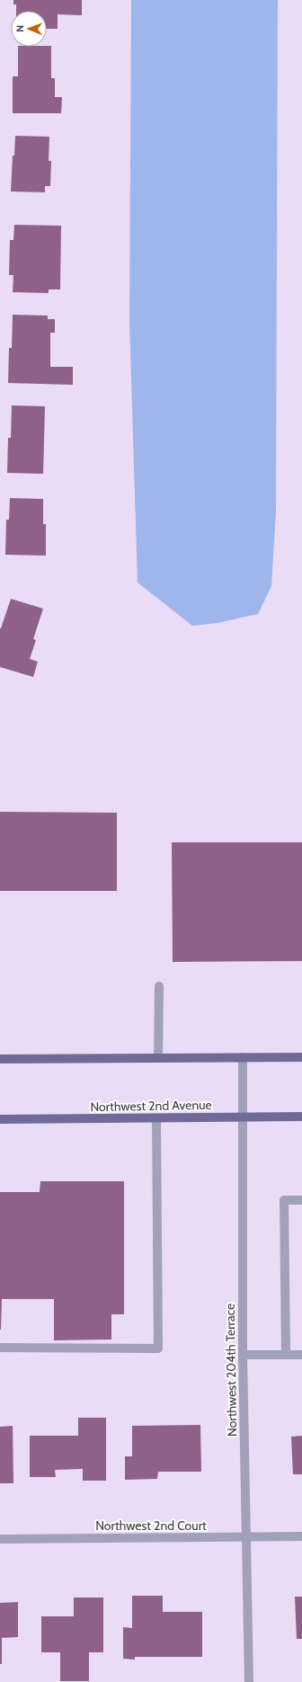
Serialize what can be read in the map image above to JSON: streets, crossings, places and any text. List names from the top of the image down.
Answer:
{
  "streets": {
    "main road": ["Northwest 2nd Avenue"],
    "street": ["Northwest 204th Terrace", "Northwest 2nd Court"]
  },
  "crossings": [
    ["Northwest 2nd Avenue", "Northwest 204th Terrace"],
    ["Northwest 204th Terrace", "Northwest 2nd Court"]
  ],
  "north": "left"
}
